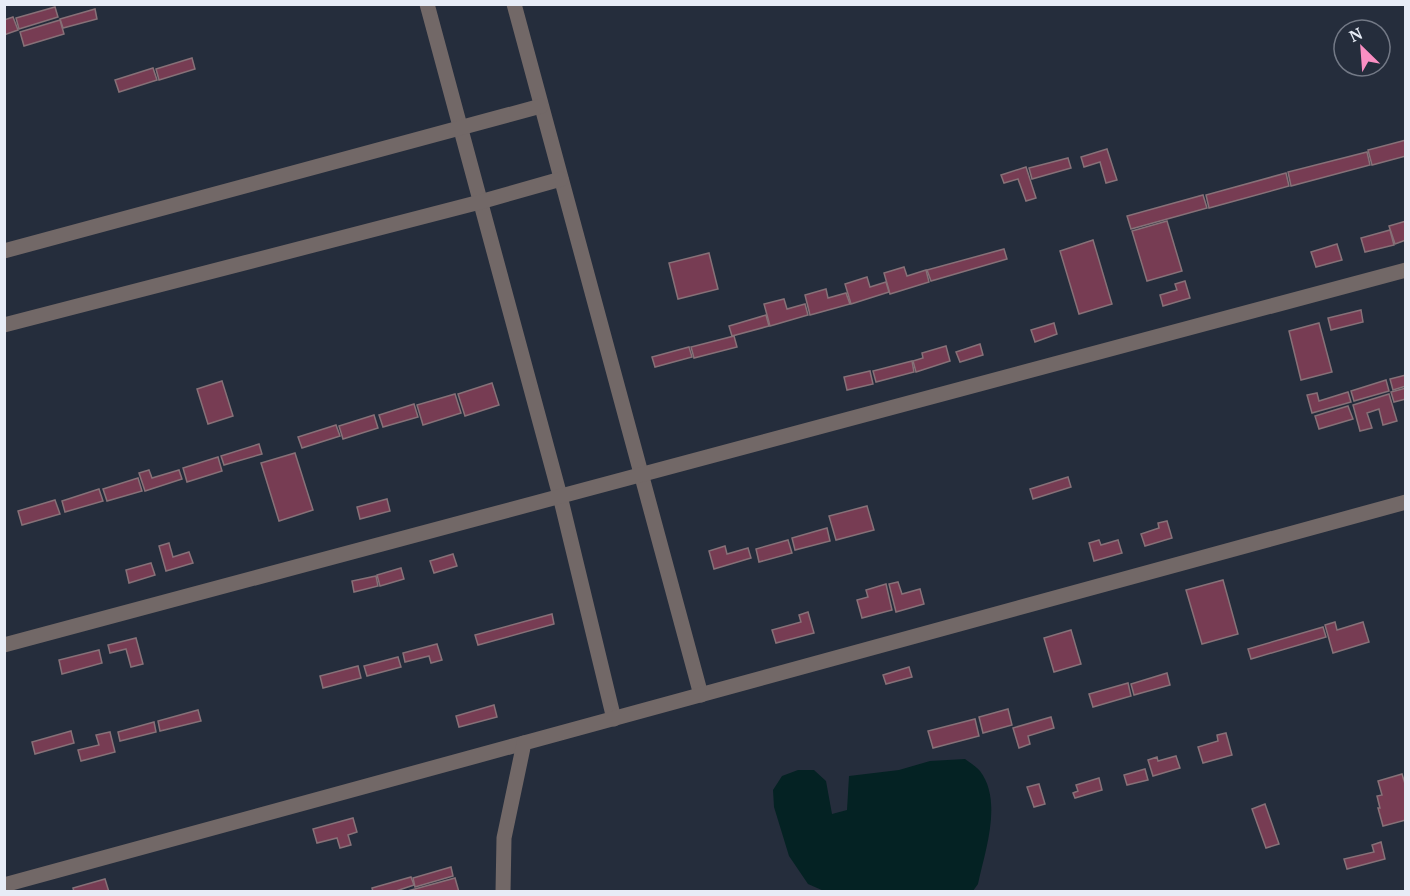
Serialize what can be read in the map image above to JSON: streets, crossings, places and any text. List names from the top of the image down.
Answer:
{
  "north": "top left"
}
